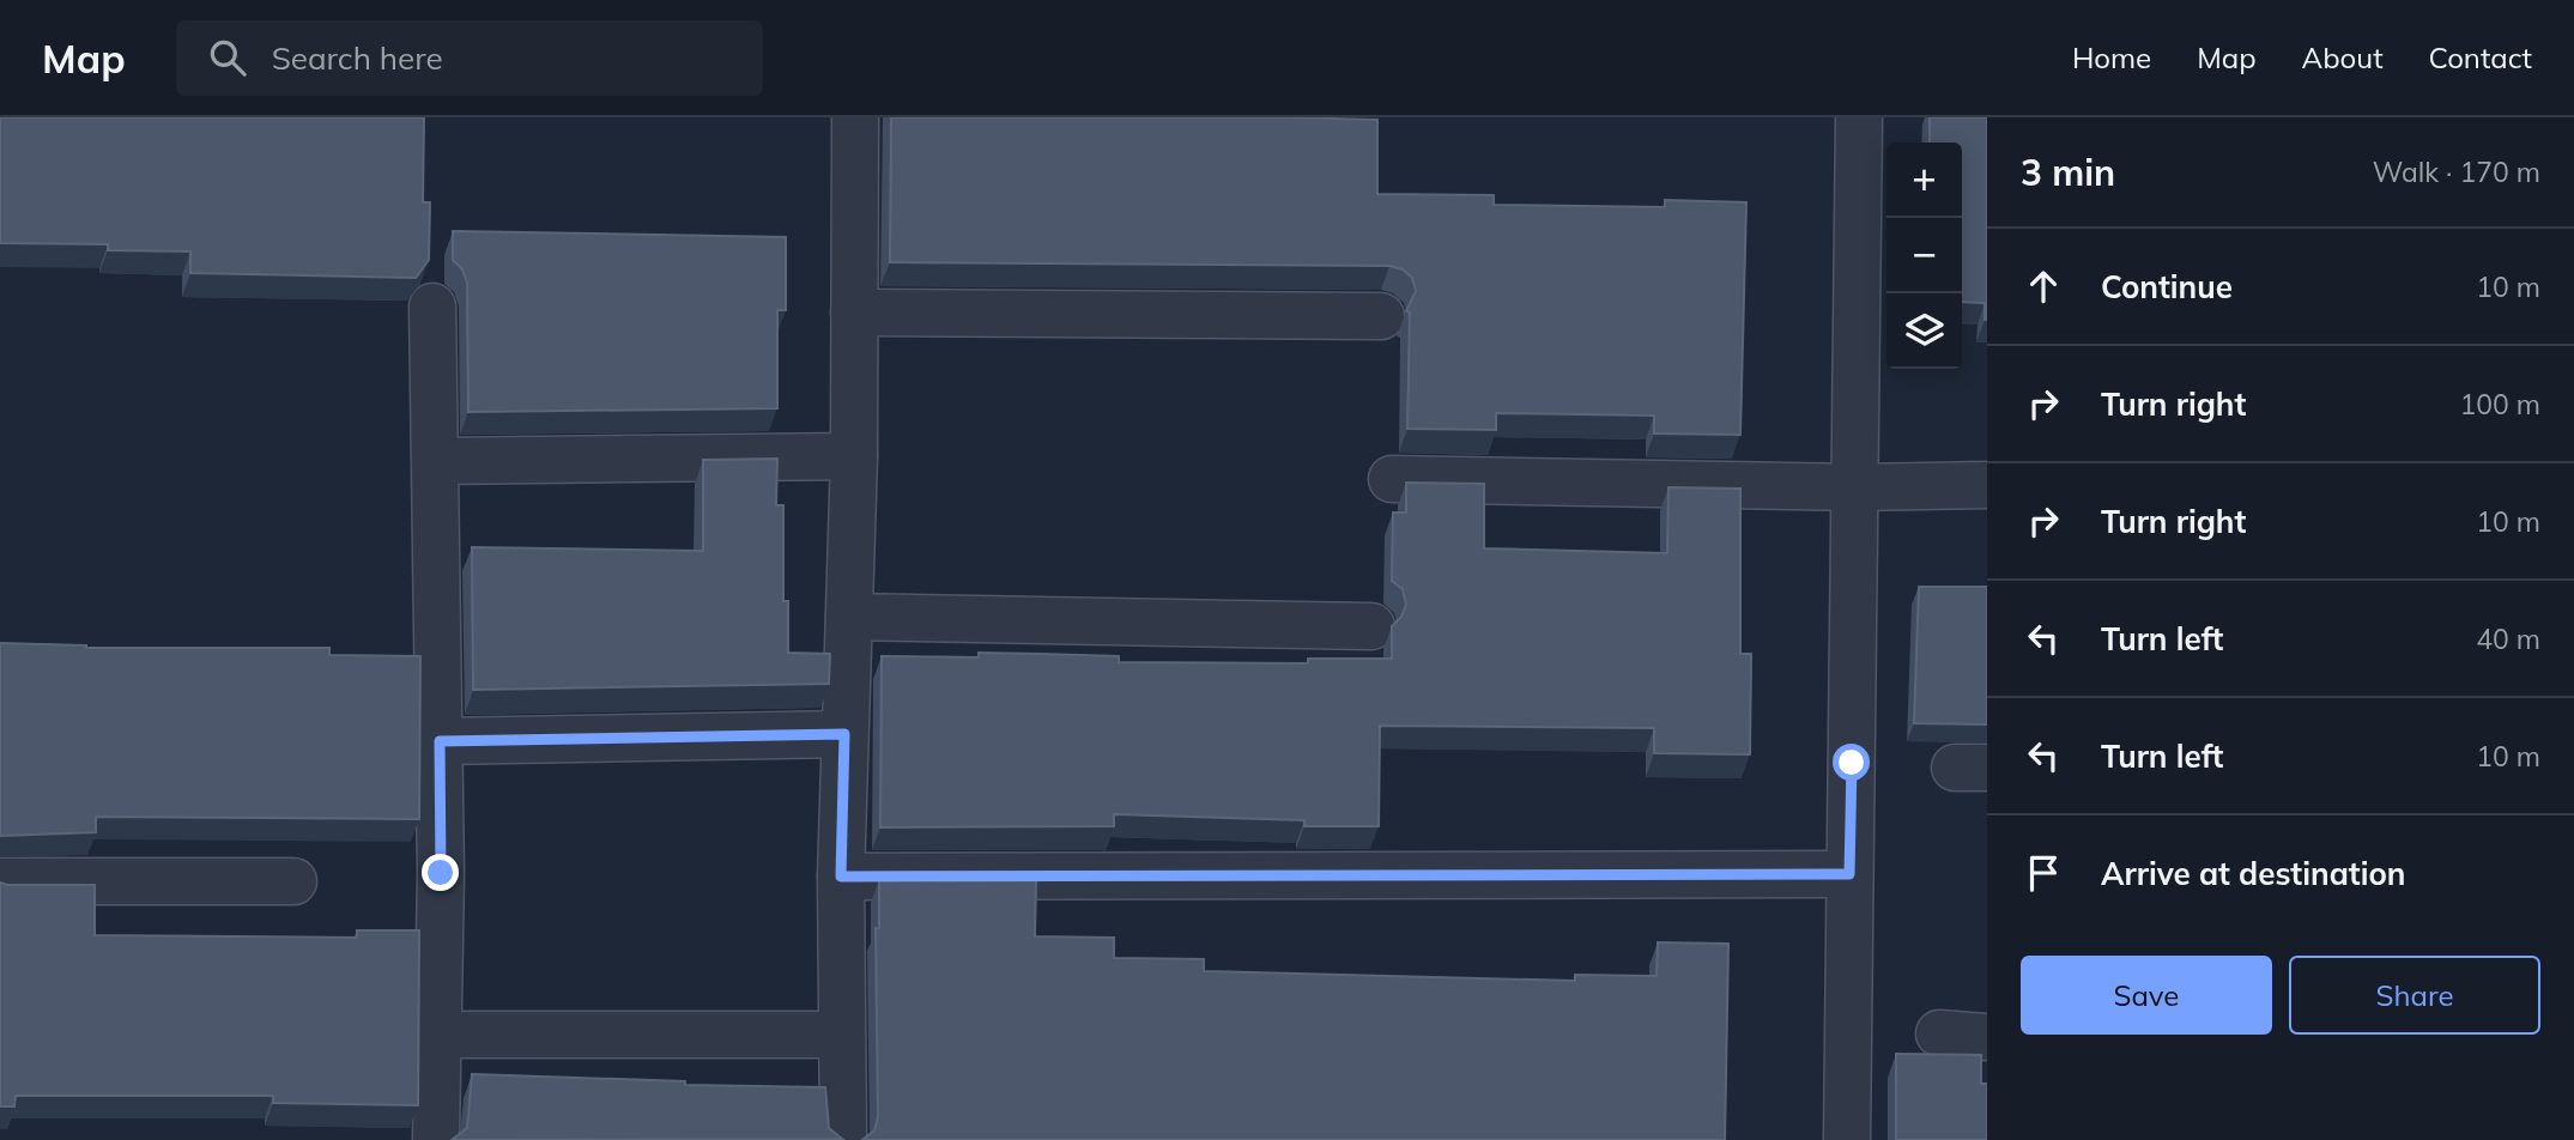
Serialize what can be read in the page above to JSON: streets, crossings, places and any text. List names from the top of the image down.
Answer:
{
  "page": {
    "header": "Map",
    "search": "Search here",
    "nav": [
      "Home",
      "Map",
      "About",
      "Contact"
    ],
    "heading": ["3 min", "Walk · 170 m"],
    "map_buttons": ["+", "−"],
    "list": [
      ["Continue", "10 m"],
      ["Turn right", "100 m"],
      ["Turn right", "10 m"],
      ["Turn left", "40 m"],
      ["Turn left", "10 m"],
      "Arrive at destination"
    ],
    "buttons": ["Save", "Share"]
  }
}
